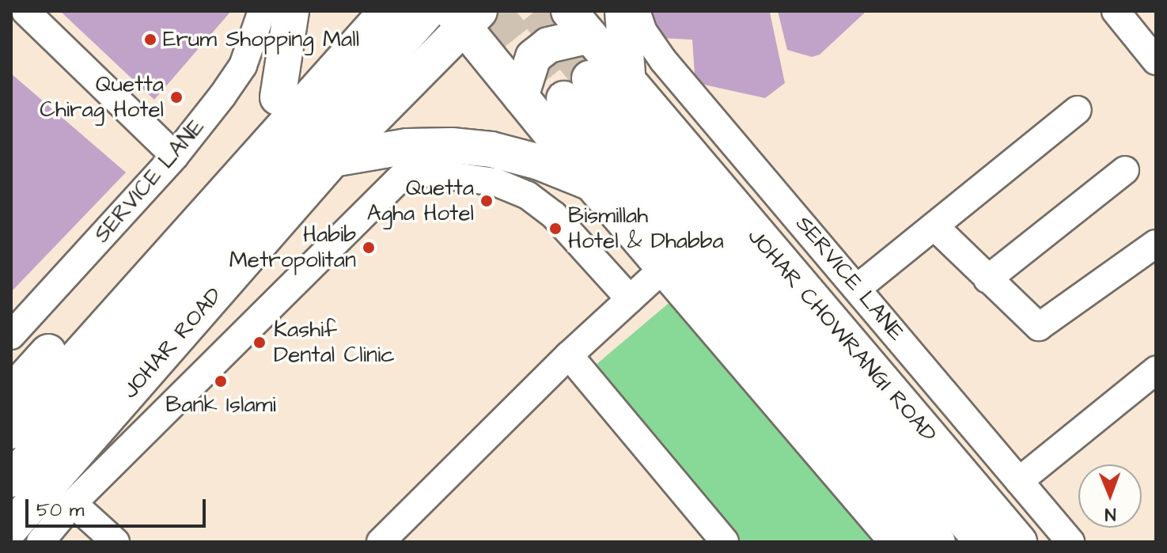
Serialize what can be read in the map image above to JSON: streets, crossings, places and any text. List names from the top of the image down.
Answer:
{
  "streets": {
    "main road": ["JOHAR CHOWRANGI ROAD", "JOHAR ROAD"],
    "street": ["SERVICE LANE"]
  },
  "places": [
    "Erum Shopping Mall",
    "Quetta Chirag Hotel",
    "Quetta Agha Hotel",
    "Bismillah Hotel & Dhabba",
    "Habib Metropolitan",
    "Kashif Dental Clinic",
    "Bank Islami"
  ],
  "scale_bar": "50 m",
  "north": "bottom"
}
